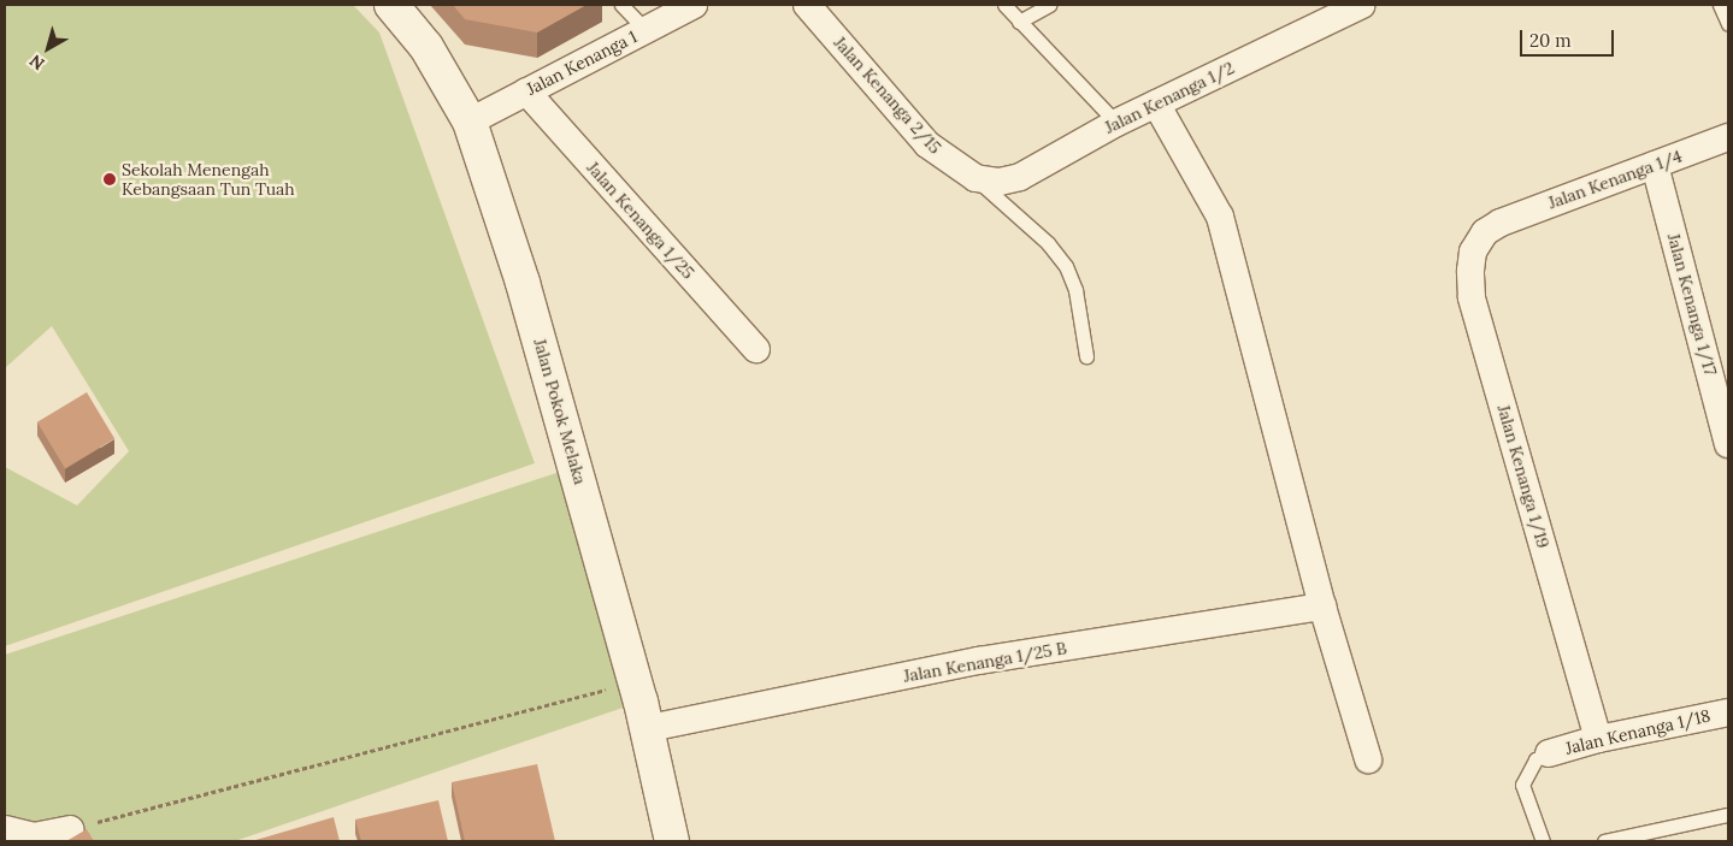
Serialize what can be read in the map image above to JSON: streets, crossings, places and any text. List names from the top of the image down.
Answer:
{
  "streets": {
    "street": [
      "Jalan Kenanga 1",
      "Jalan Kenanga 2/15",
      "Jalan Kenanga 1/2",
      "Jalan Kenanga 1/4",
      "Jalan Kenanga 1/25",
      "Jalan Kenanga 1/17",
      "Jalan Pokok Melaka",
      "Jalan Kenanga 1/19",
      "Jalan Kenanga 1/25 B",
      "Jalan Kenanga 1/18"
    ]
  },
  "crossings": [
    ["Jalan Kenanga 1", "Jalan Kenanga 1/25"],
    ["Jalan Kenanga 1", "Jalan Pokok Melaka"],
    ["Jalan Kenanga 2/15", "Jalan Kenanga 1/2"],
    ["Jalan Kenanga 1/4", "Jalan Kenanga 1/17"],
    ["Jalan Kenanga 1/4", "Jalan Kenanga 1/19"],
    ["Jalan Pokok Melaka", "Jalan Kenanga 1/25 B"],
    ["Jalan Kenanga 1/19", "Jalan Kenanga 1/18"]
  ],
  "places": ["Sekolah Menengah Kebangsaan Tun Tuah"],
  "scale_bar": "20 m",
  "north": "bottom left"
}
